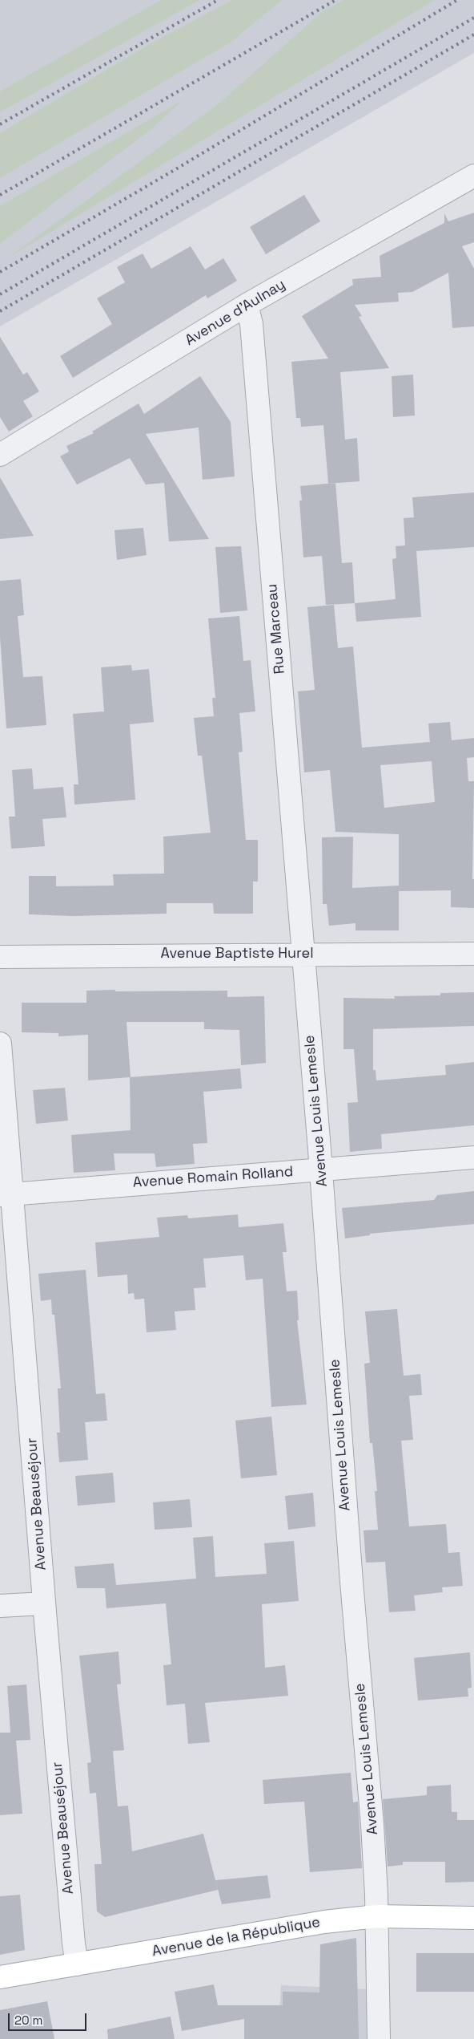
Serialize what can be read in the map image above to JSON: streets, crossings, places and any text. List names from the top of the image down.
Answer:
{
  "streets": {
    "main road": ["Avenue de la République"],
    "street": [
      "Avenue d'Aulnay",
      "Rue Marceau",
      "Avenue Baptiste Hurel",
      "Avenue Louis Lemesle",
      "Avenue Romain Rolland",
      "Avenue Beauséjour"
    ]
  },
  "crossings": [
    ["Avenue d'Aulnay", "Rue Marceau"],
    ["Rue Marceau", "Avenue Baptiste Hurel"],
    ["Rue Marceau", "Avenue Louis Lemesle"],
    ["Avenue Baptiste Hurel", "Avenue Louis Lemesle"],
    ["Avenue Louis Lemesle", "Avenue Romain Rolland"],
    ["Avenue Louis Lemesle", "Avenue de la République"],
    ["Avenue Romain Rolland", "Avenue Beauséjour"],
    ["Avenue Beauséjour", "Avenue de la République"]
  ],
  "scale_bar": "20 m"
}
